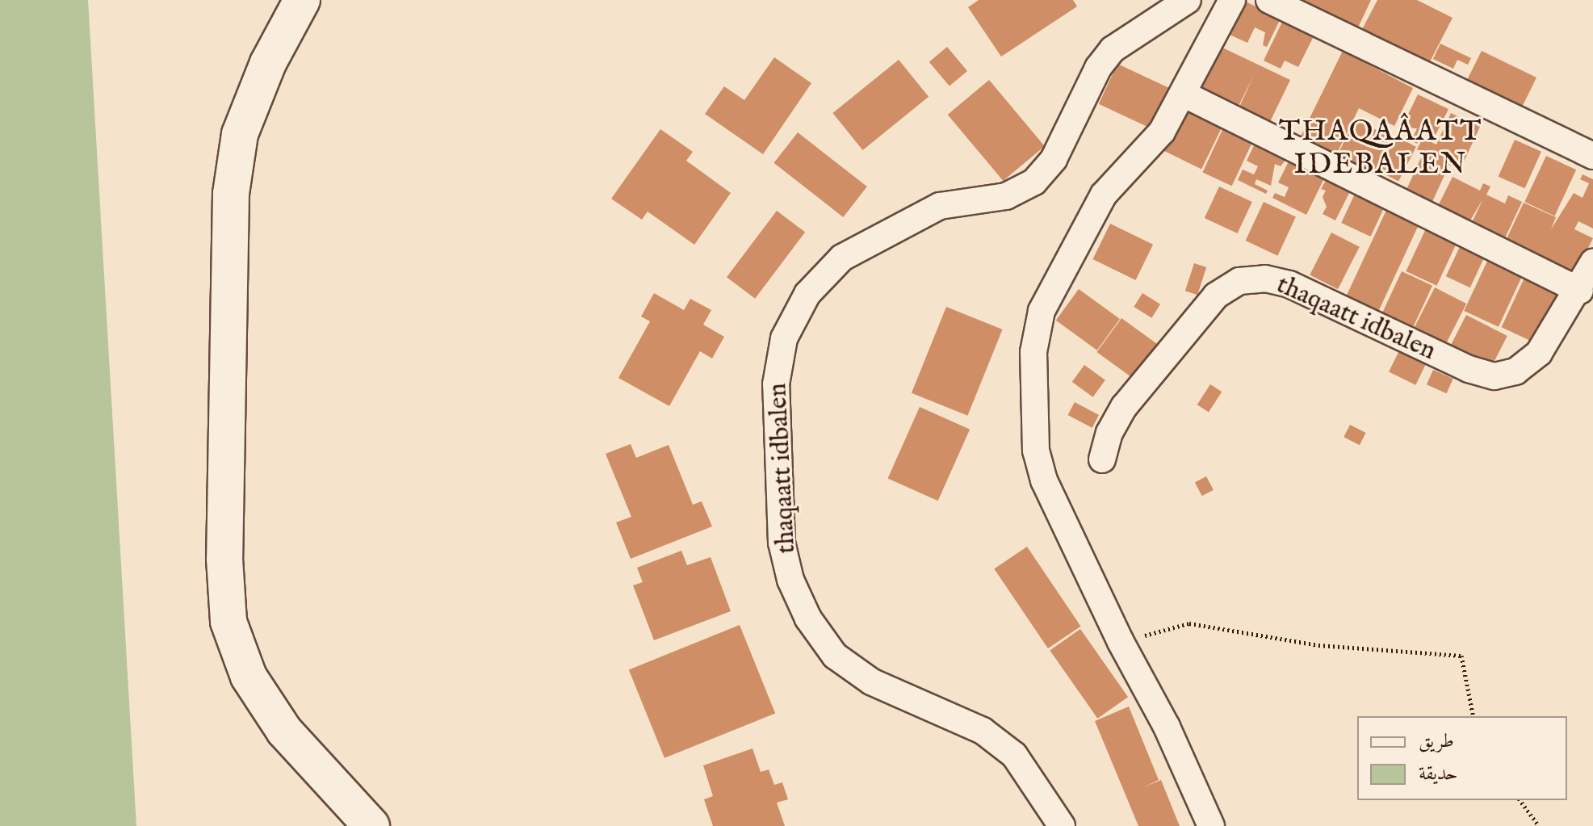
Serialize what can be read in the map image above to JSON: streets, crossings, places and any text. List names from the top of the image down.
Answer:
{
  "streets": {
    "street": ["thaqaatt idbalen"]
  },
  "districts": ["THAQAÂATT IDEBALEN"],
  "legend": ["طريق", "حديقة"]
}
